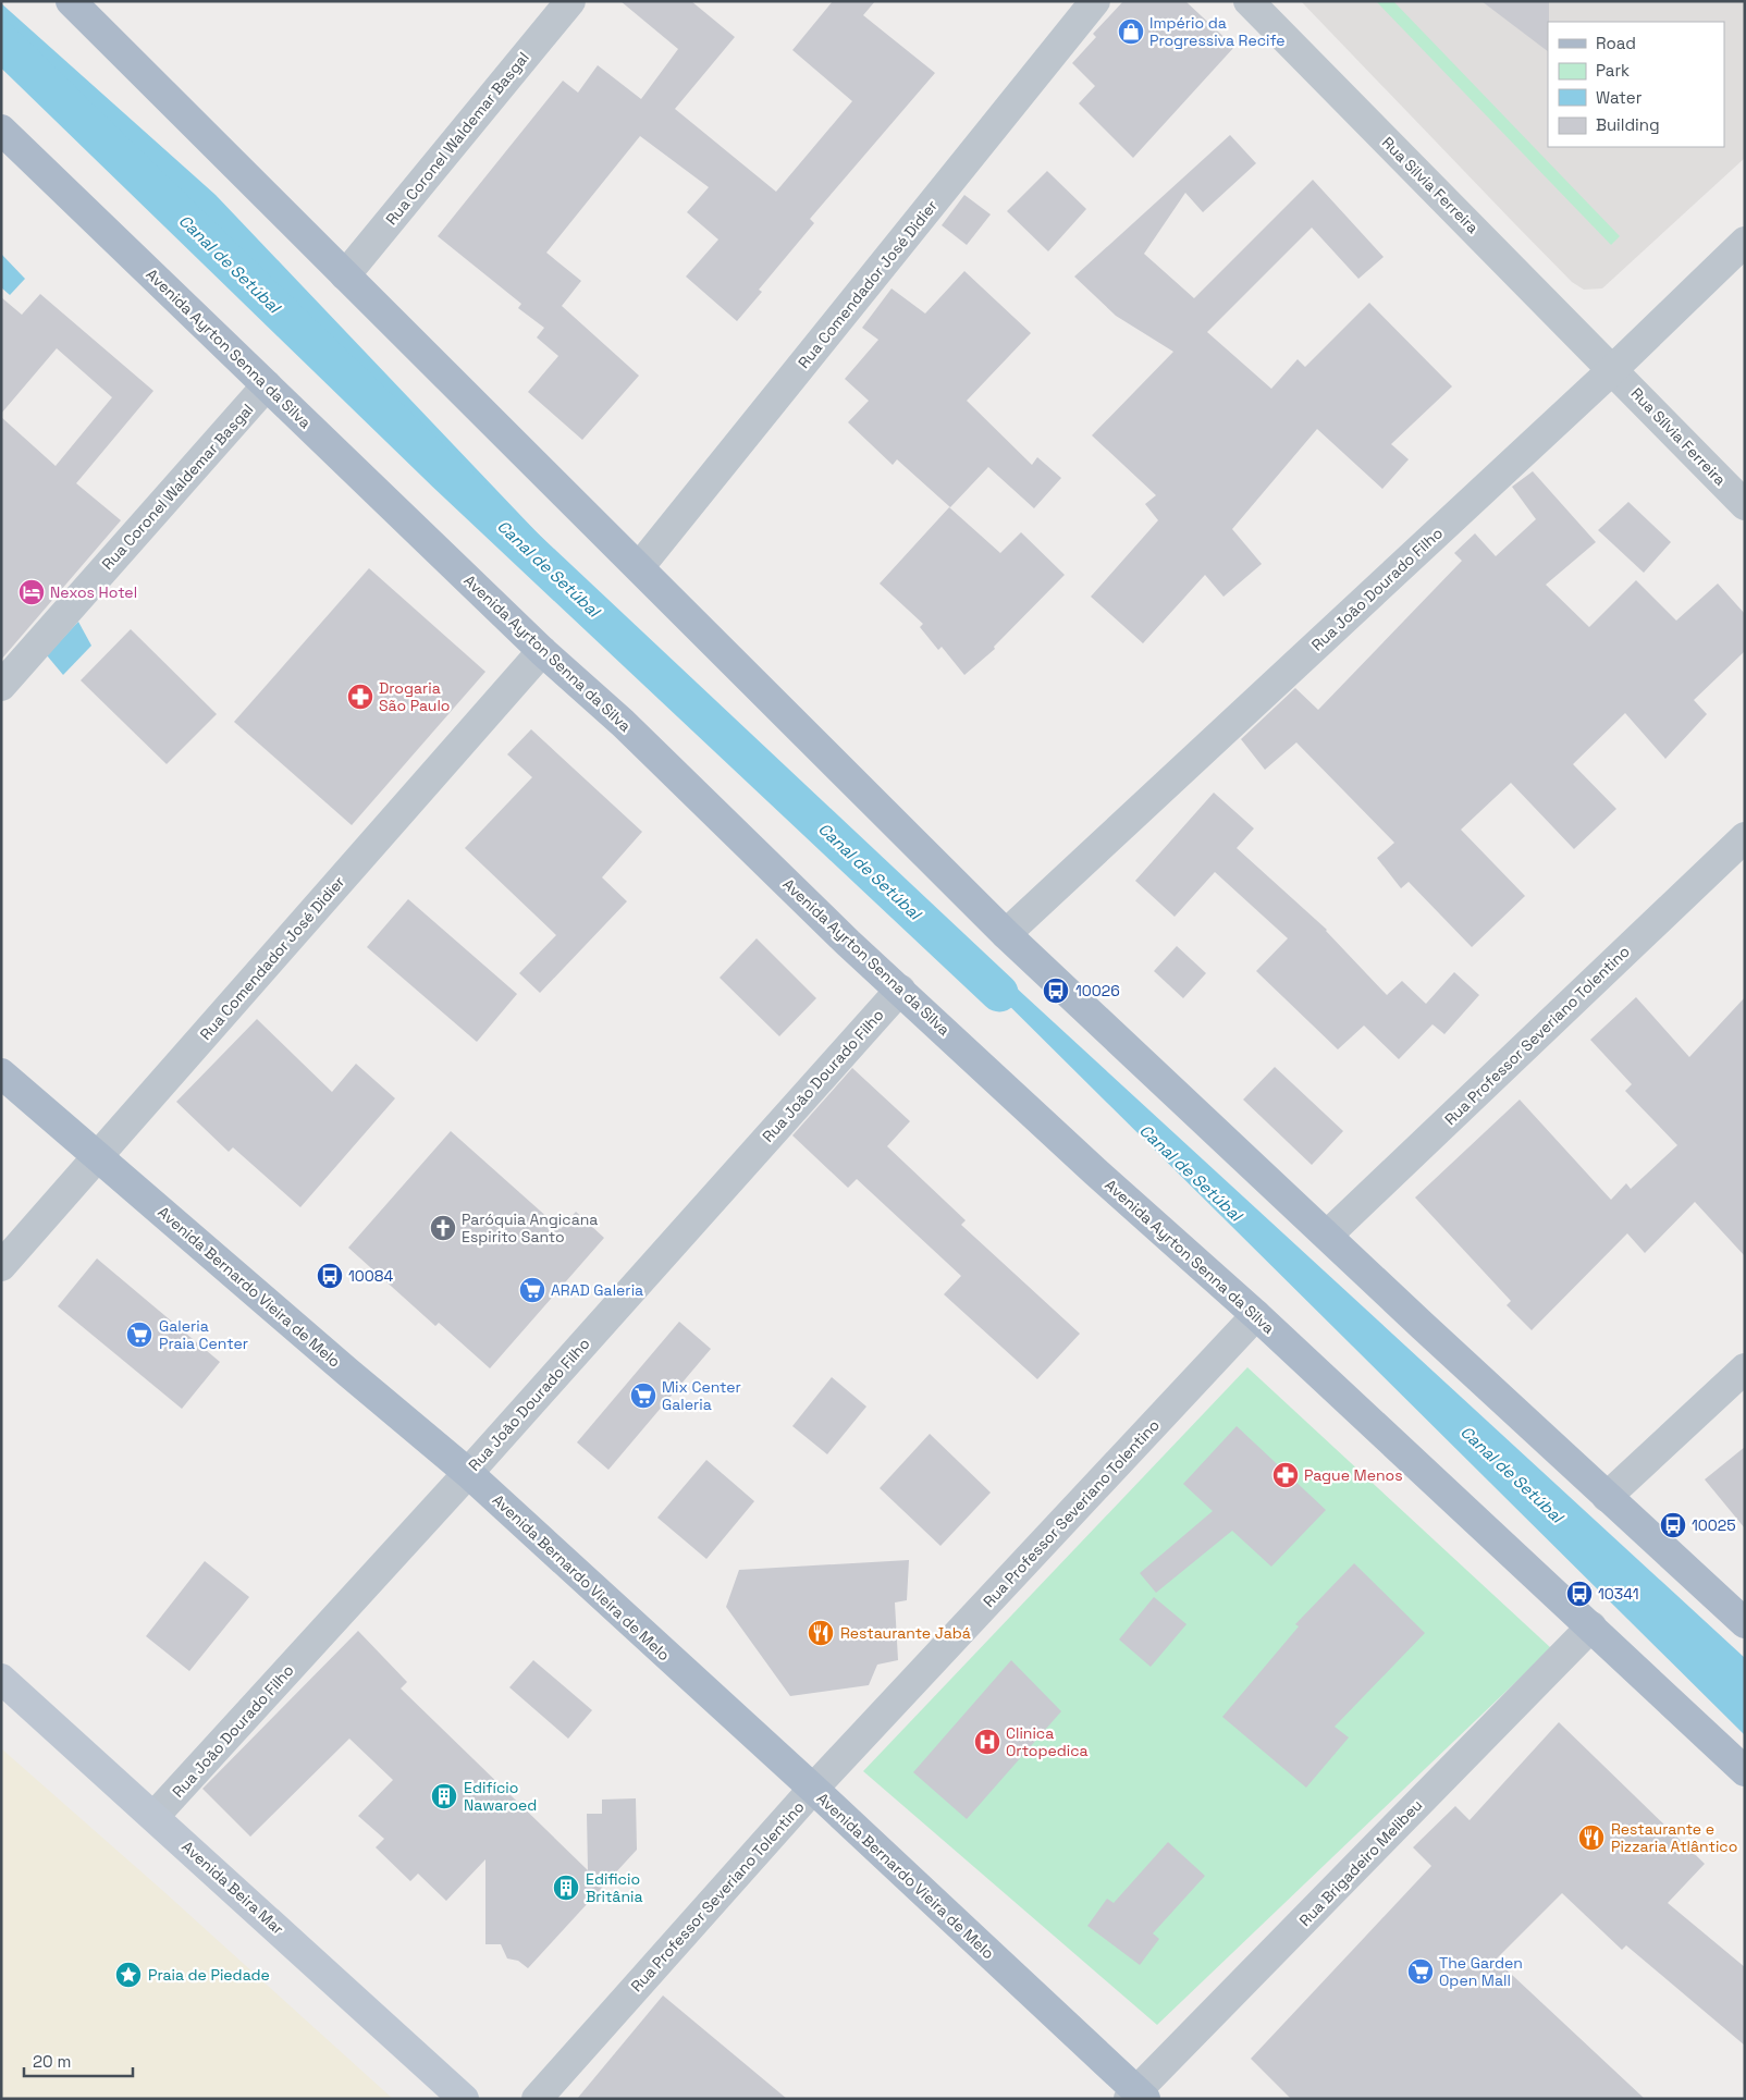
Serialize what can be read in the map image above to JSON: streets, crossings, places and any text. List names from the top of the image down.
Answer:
{
  "streets": {
    "main road": ["Avenida Ayrton Senna da Silva", "Avenida Bernardo Vieira de Melo", "Avenida Beira Mar"],
    "street": [
      "Rua Coronel Waldemar Basgal",
      "Rua Silvia Ferreira",
      "Rua Comendador José Didier",
      "Rua Sílvia Ferreira",
      "Rua João Dourado Filho",
      "Rua Professor Severiano Tolentino",
      "Rua Brigadeiro Melibeu"
    ]
  },
  "crossings": [
    ["Rua Coronel Waldemar Basgal", "Avenida Ayrton Senna da Silva"],
    ["Rua Silvia Ferreira", "Rua Sílvia Ferreira"],
    ["Rua Silvia Ferreira", "Rua João Dourado Filho"],
    ["Rua Comendador José Didier", "Avenida Ayrton Senna da Silva"],
    ["Rua Comendador José Didier", "Avenida Bernardo Vieira de Melo"],
    ["Avenida Ayrton Senna da Silva", "Rua João Dourado Filho"],
    ["Avenida Ayrton Senna da Silva", "Rua Professor Severiano Tolentino"],
    ["Avenida Ayrton Senna da Silva", "Rua Brigadeiro Melibeu"],
    ["Rua Sílvia Ferreira", "Rua João Dourado Filho"],
    ["Rua João Dourado Filho", "Avenida Bernardo Vieira de Melo"],
    ["Rua João Dourado Filho", "Avenida Beira Mar"],
    ["Rua Professor Severiano Tolentino", "Avenida Bernardo Vieira de Melo"],
    ["Avenida Bernardo Vieira de Melo", "Rua Brigadeiro Melibeu"]
  ],
  "water": ["Canal de Setúbal"],
  "places": {
    "shop": ["Império da Progressiva Recife"],
    "hotel": ["Nexos Hotel"],
    "pharmacy": ["Drogaria São Paulo", "Pague Menos"],
    "bus stop": [
      "10026",
      "10084",
      "10025",
      "10341"
    ],
    "church": ["Paróquia Angicana Espirito Santo"],
    "supermarket": [
      "ARAD Galeria",
      "Galeria Praia Center",
      "Mix Center Galeria",
      "The Garden Open Mall"
    ],
    "restaurant": ["Restaurante Jabá", "Restaurante e Pizzaria Atlântico"],
    "hospital": ["Clinica Ortopedica"],
    "building": ["Edifício Nawaroed", "Edificio Britânia"],
    "place": ["Praia de Piedade"]
  },
  "legend": [
    "Road",
    "Park",
    "Water",
    "Building"
  ],
  "scale_bar": "20 m"
}
